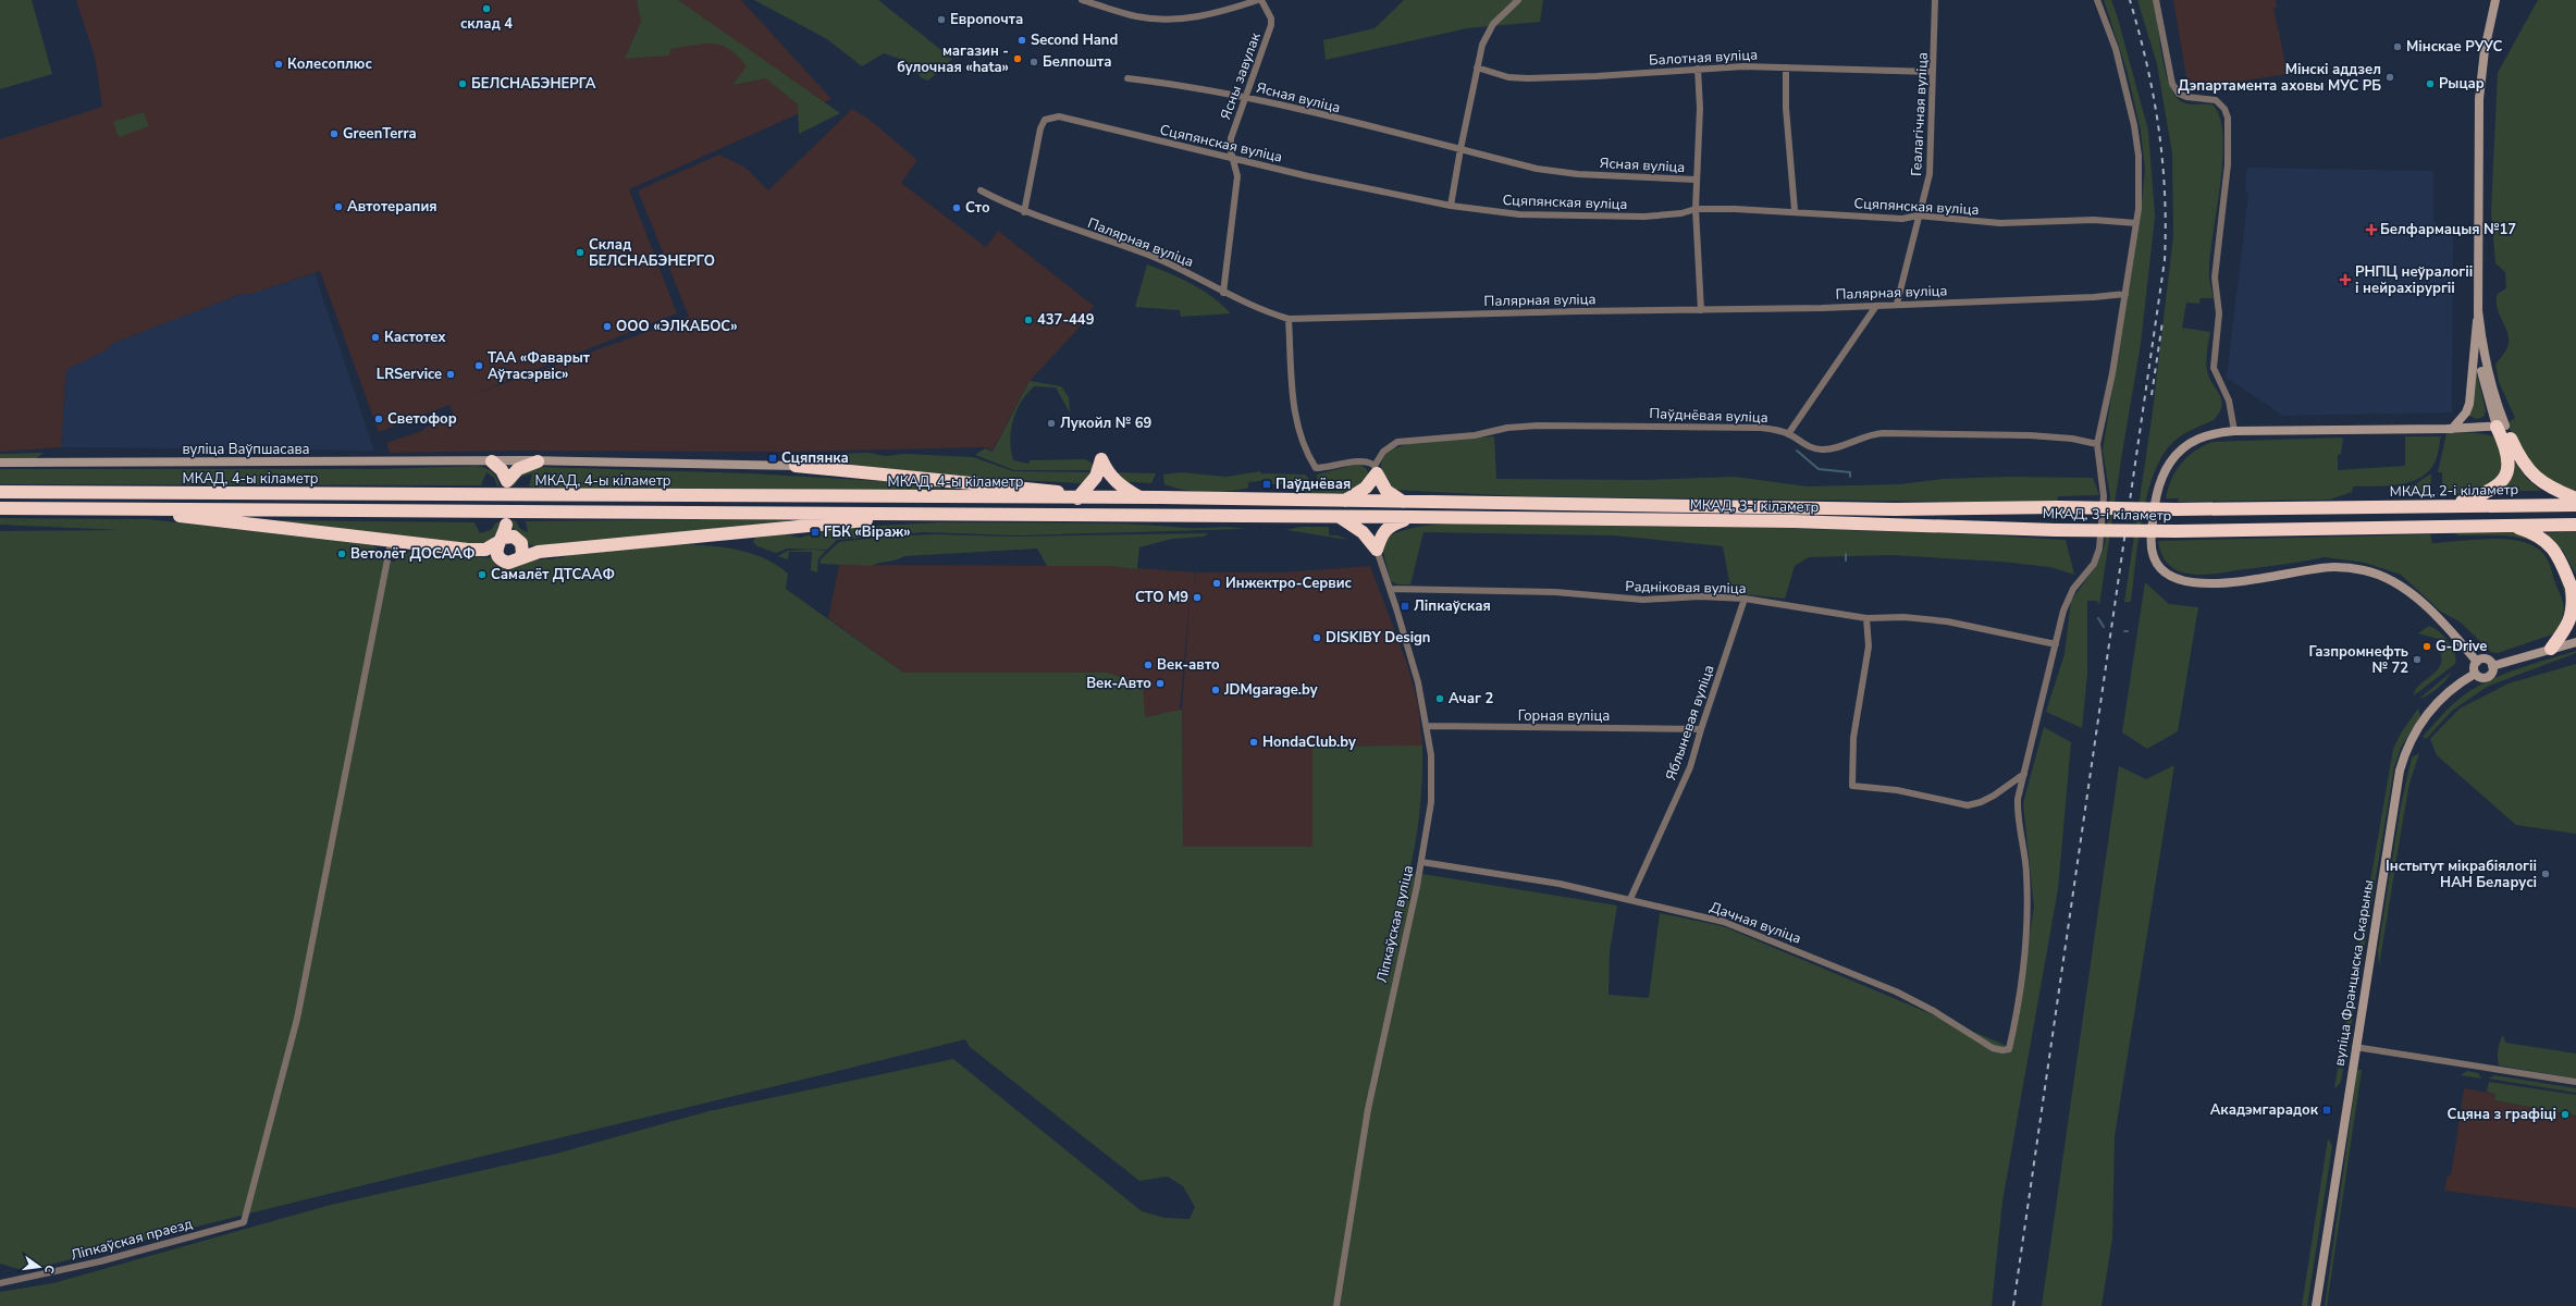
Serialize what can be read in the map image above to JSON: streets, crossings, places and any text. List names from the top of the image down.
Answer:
{
  "streets": {
    "highway": ["МКАД, 4-ы кіламетр", "МКАД, 2-і кіламетр", "МКАД, 3-і кіламетр"],
    "main road": ["вуліца Ваўпшасава", "вуліца Францыска Скарыны"],
    "street": [
      "Балотная вуліца",
      "Ясны завулак",
      "Ясная вуліца",
      "Геалагічная вуліца",
      "Сцяпянская вуліца",
      "Палярная вуліца",
      "Паўднёвая вуліца",
      "Радніковая вуліца",
      "Горная вуліца",
      "Яблыневая вуліца",
      "Дачная вуліца",
      "Ліпкаўская вуліца",
      "Ліпкаўская праезд"
    ]
  },
  "crossings": [
    ["Балотная вуліца", "Геалагічная вуліца"],
    ["Ясны завулак", "Ясная вуліца"],
    ["Ясны завулак", "Сцяпянская вуліца"],
    ["Ясны завулак", "Палярная вуліца"],
    ["Геалагічная вуліца", "Сцяпянская вуліца"],
    ["Геалагічная вуліца", "Палярная вуліца"],
    ["Сцяпянская вуліца", "Палярная вуліца"],
    ["МКАД, 4-ы кіламетр", "МКАД, 3-і кіламетр"],
    ["МКАД, 2-і кіламетр", "МКАД, 3-і кіламетр"],
    ["Радніковая вуліца", "Яблыневая вуліца"],
    ["Радніковая вуліца", "Ліпкаўская вуліца"],
    ["Горная вуліца", "Яблыневая вуліца"],
    ["Горная вуліца", "Ліпкаўская вуліца"],
    ["Яблыневая вуліца", "Дачная вуліца"],
    ["Дачная вуліца", "Ліпкаўская вуліца"]
  ],
  "places": {
    "other": [
      "склад 4",
      "Европочта",
      "Second Hand",
      "Мінскае РУУС",
      "магазин - булочная «hata»",
      "Белпошта",
      "Колесоплюс",
      "Мінскі аддзел Дэпартамента аховы МУС РБ",
      "БЕЛСНАБЭНЕРГА",
      "Рыцар",
      "GreenTerra",
      "Автотерапия",
      "Сто",
      "Склад БЕЛСНАБЭНЕРГО",
      "437-449",
      "ООО «ЭЛКАБОС»",
      "Кастотех",
      "ТАА «Фаварыт Аўтасэрвіс»",
      "LRService",
      "Светофор",
      "Лукойл № 69",
      "Ветолёт ДОСААФ",
      "Самалёт ДТСААФ",
      "Инжектро-Сервис",
      "СТО М9",
      "DISKIBY Design",
      "G-Drive",
      "Газпромнефть № 72",
      "Век-авто",
      "Век-Авто",
      "JDMgarage.by",
      "Ачаг 2",
      "HondaClub.by",
      "Інстытут мікрабіялогіі НАН Беларусі",
      "Сцяна з графіці"
    ],
    "health": ["Белфармацыя №17", "РНПЦ неўралогіі і нейрахірургіі"],
    "transit": [
      "Сцяпянка",
      "Паўднёвая",
      "ГБК «Віраж»",
      "Ліпкаўская",
      "Акадэмгарадок"
    ]
  },
  "north": "right"
}
